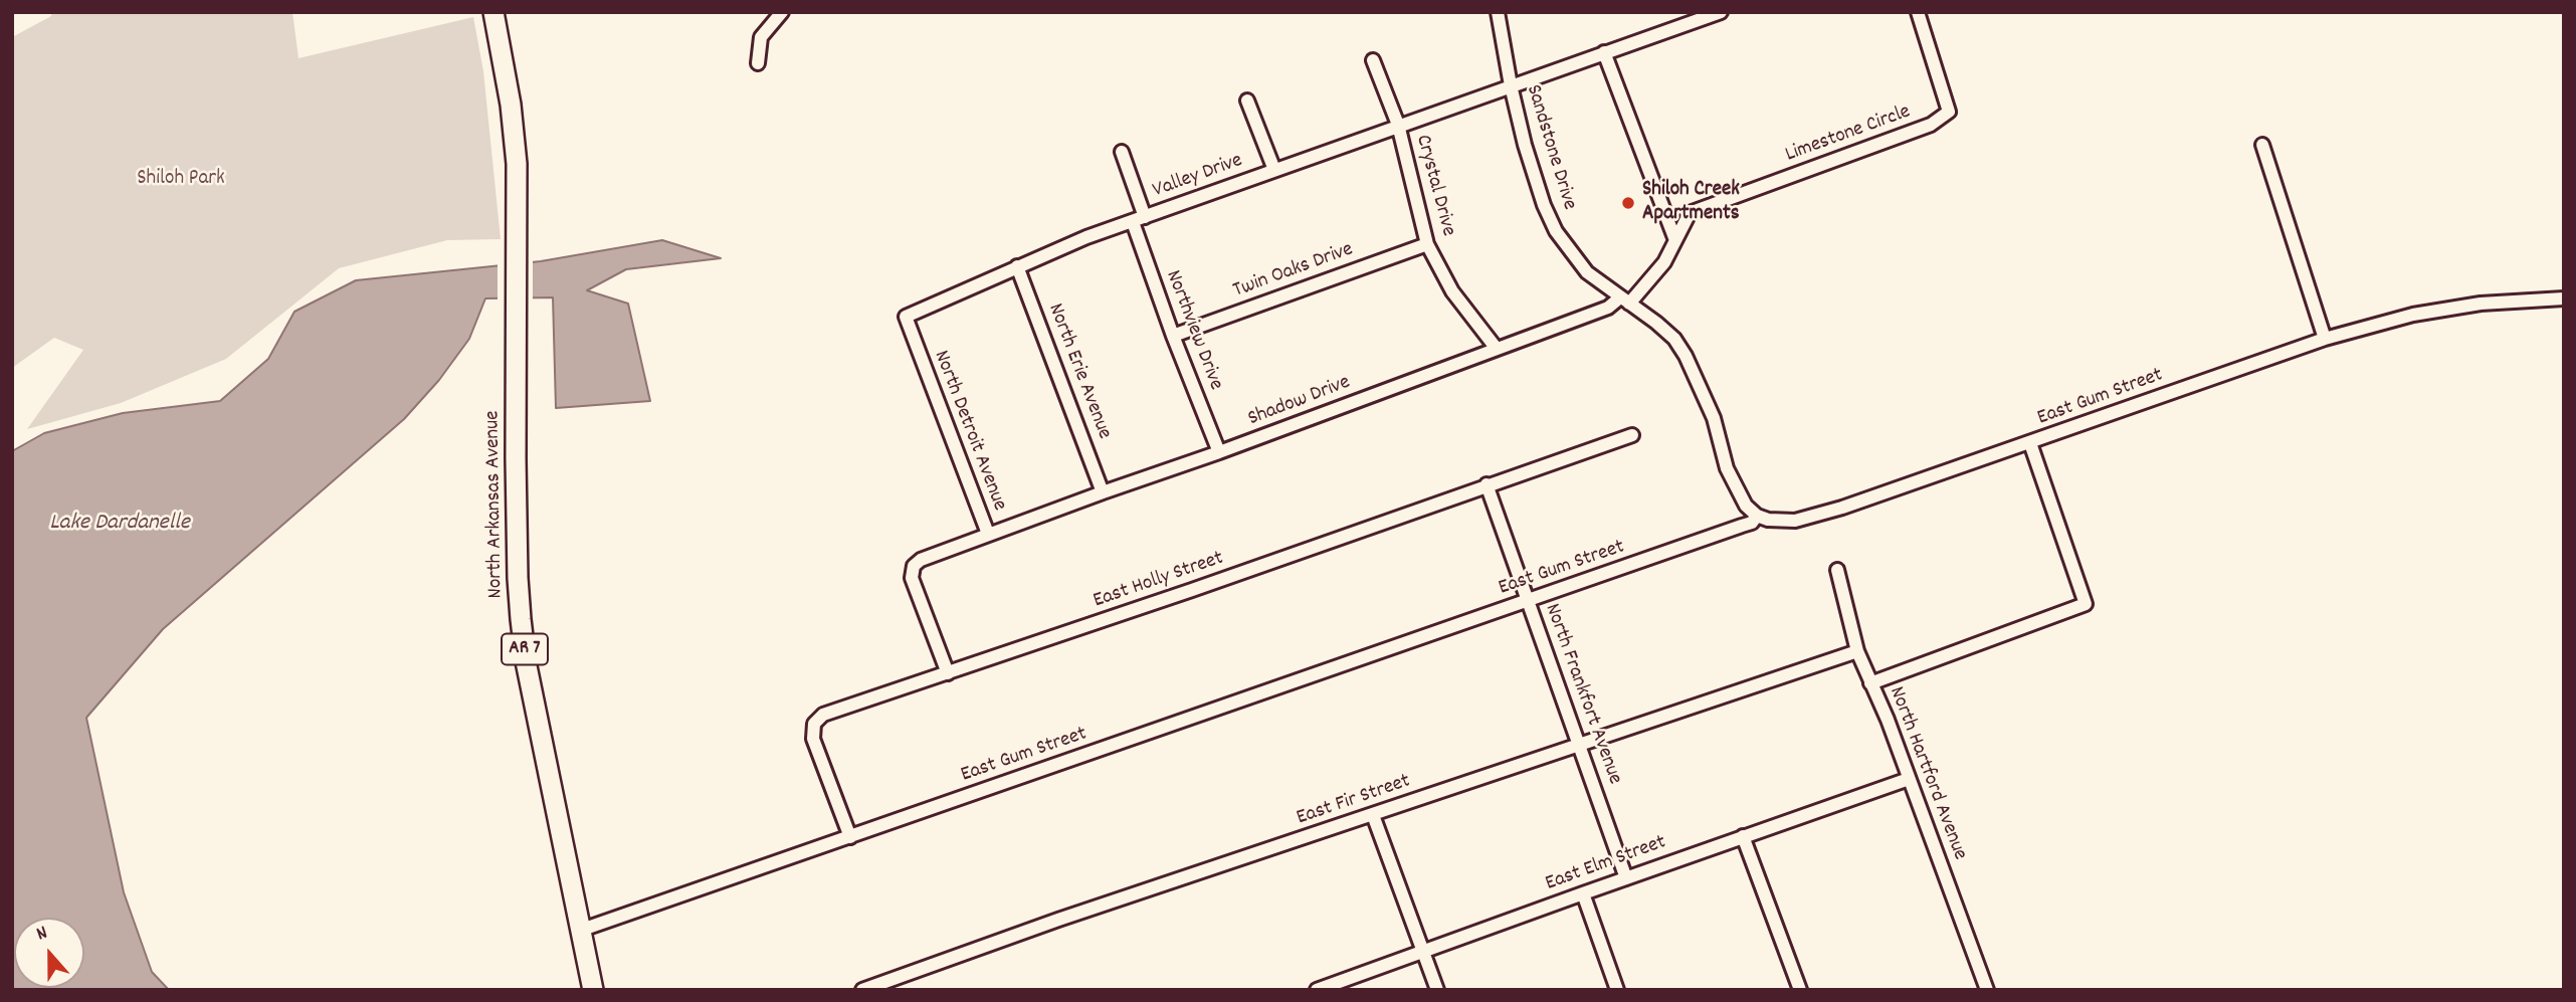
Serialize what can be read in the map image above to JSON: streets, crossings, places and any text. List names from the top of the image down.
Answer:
{
  "streets": {
    "main road": ["North Arkansas Avenue", "AR 7"],
    "street": [
      "Limestone Circle",
      "Sandstone Drive",
      "Valley Drive",
      "Crystal Drive",
      "Twin Oaks Drive",
      "Northview Drive",
      "North Erie Avenue",
      "East Gum Street",
      "Shadow Drive",
      "North Detroit Avenue",
      "East Holly Street",
      "North Frankfort Avenue",
      "North Hartford Avenue",
      "East Fir Street",
      "East Elm Street"
    ]
  },
  "crossings": [
    ["Limestone Circle", "Sandstone Drive"],
    ["Limestone Circle", "Shadow Drive"],
    ["Sandstone Drive", "Valley Drive"],
    ["Sandstone Drive", "East Gum Street"],
    ["Sandstone Drive", "Shadow Drive"],
    ["Valley Drive", "Crystal Drive"],
    ["Valley Drive", "Northview Drive"],
    ["Valley Drive", "North Erie Avenue"],
    ["Valley Drive", "North Detroit Avenue"],
    ["Crystal Drive", "Twin Oaks Drive"],
    ["Crystal Drive", "Shadow Drive"],
    ["Twin Oaks Drive", "Northview Drive"],
    ["Northview Drive", "Shadow Drive"],
    ["North Erie Avenue", "Shadow Drive"],
    ["East Gum Street", "North Arkansas Avenue"],
    ["East Gum Street", "East Holly Street"],
    ["East Gum Street", "North Frankfort Avenue"],
    ["Shadow Drive", "North Detroit Avenue"],
    ["North Detroit Avenue", "East Holly Street"],
    ["East Holly Street", "North Frankfort Avenue"],
    ["North Frankfort Avenue", "East Fir Street"],
    ["North Frankfort Avenue", "East Elm Street"],
    ["North Hartford Avenue", "East Fir Street"],
    ["North Hartford Avenue", "East Elm Street"]
  ],
  "water": ["Lake Dardanelle"],
  "parks": ["Shiloh Park"],
  "places": ["Shiloh Creek Apartments"],
  "north": "top"
}
